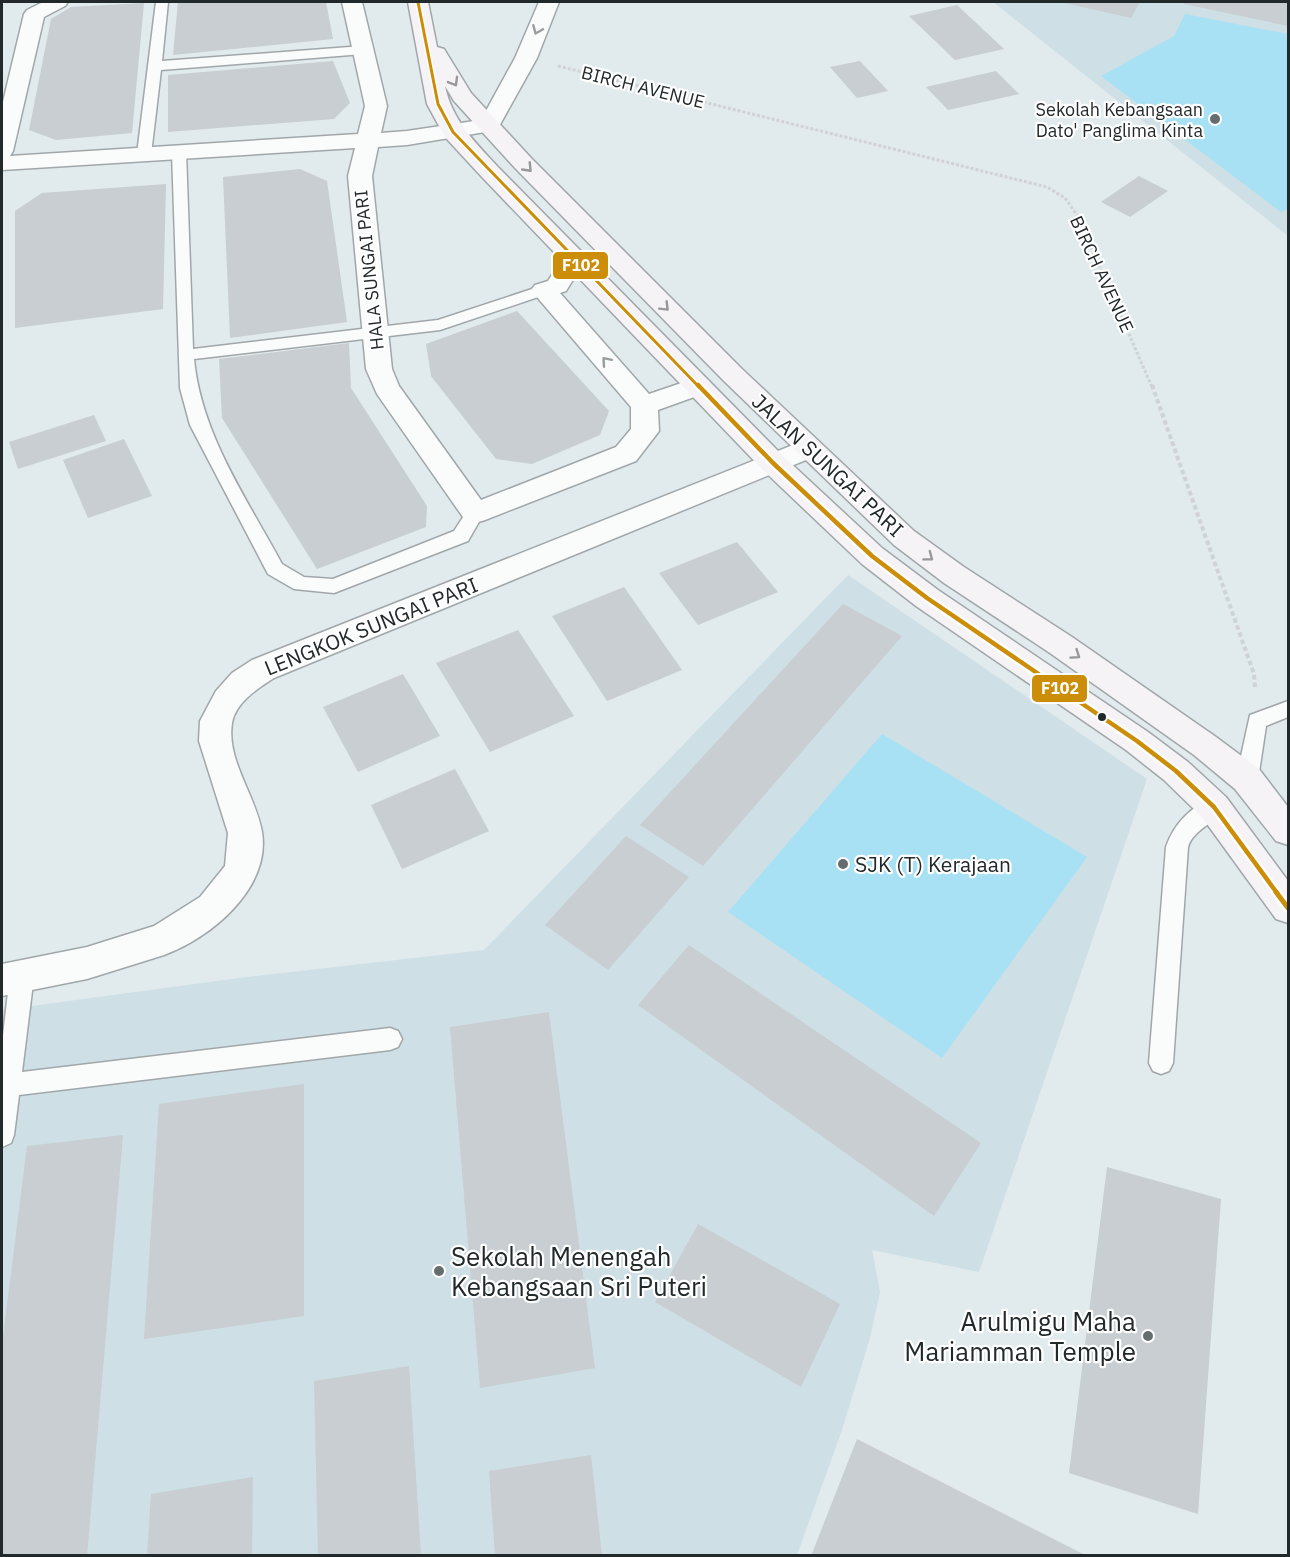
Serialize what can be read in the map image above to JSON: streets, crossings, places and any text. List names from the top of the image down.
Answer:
{
  "streets": {
    "main road": ["JALAN SUNGAI PARI"],
    "street": ["HALA SUNGAI PARI", "LENGKOK SUNGAI PARI"],
    "path": ["BIRCH AVENUE"]
  },
  "crossings": [
    ["JALAN SUNGAI PARI", "LENGKOK SUNGAI PARI"]
  ],
  "places": [
    "Sekolah Kebangsaan Dato' Panglima Kinta",
    "SJK (T) Kerajaan",
    "Sekolah Menengah Kebangsaan Sri Puteri",
    "Arulmigu Maha Mariamman Temple"
  ],
  "lines": ["transit line F102"]
}
